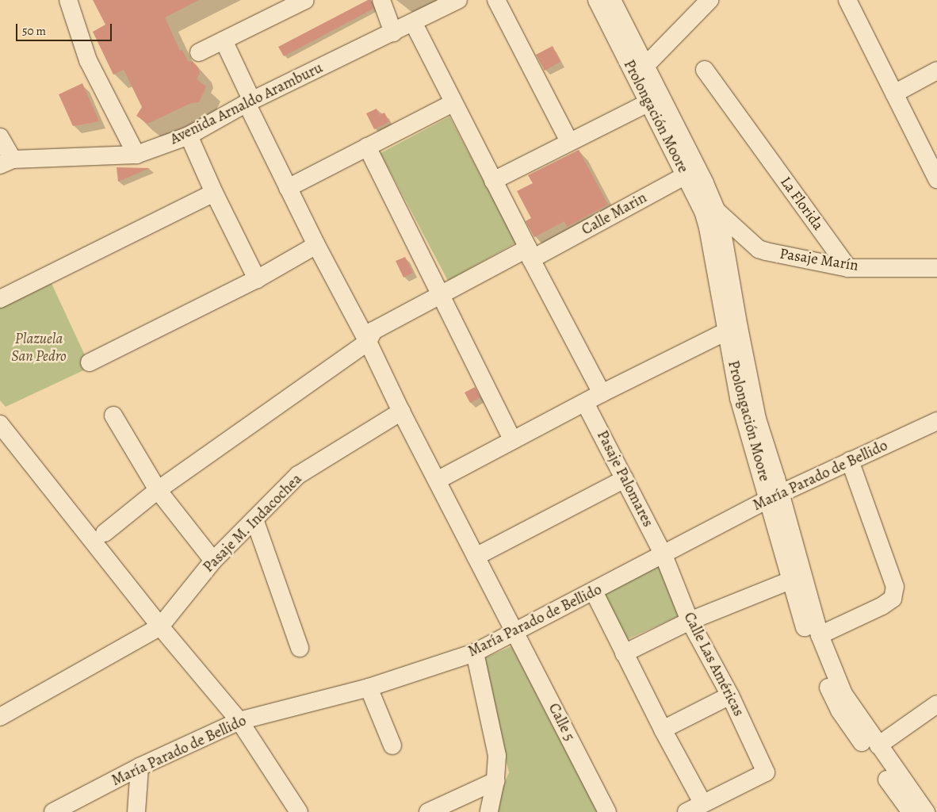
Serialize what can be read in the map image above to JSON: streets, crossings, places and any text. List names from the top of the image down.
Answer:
{
  "streets": {
    "street": [
      "Avenida Arnaldo Aramburu",
      "Prolongación Moore",
      "La Florida",
      "Calle Marin",
      "Pasaje Marín",
      "María Parado de Bellido",
      "Pasaje Palomares",
      "Pasaje M. Indacochea",
      "Calle Las Américas",
      "Calle 5"
    ]
  },
  "crossings": [
    ["Avenida Arnaldo Aramburu", "Calle 5"],
    ["Prolongación Moore", "Calle Marin"],
    ["Prolongación Moore", "Pasaje Marín"],
    ["Prolongación Moore", "María Parado de Bellido"],
    ["La Florida", "Pasaje Marín"],
    ["Calle Marin", "Calle 5"],
    ["María Parado de Bellido", "Pasaje Palomares"],
    ["María Parado de Bellido", "Calle Las Américas"],
    ["María Parado de Bellido", "Calle 5"],
    ["Pasaje Palomares", "Calle Las Américas"],
    ["Pasaje M. Indacochea", "Calle 5"]
  ],
  "parks": ["Plazuela San Pedro"],
  "scale_bar": "50 m"
}
